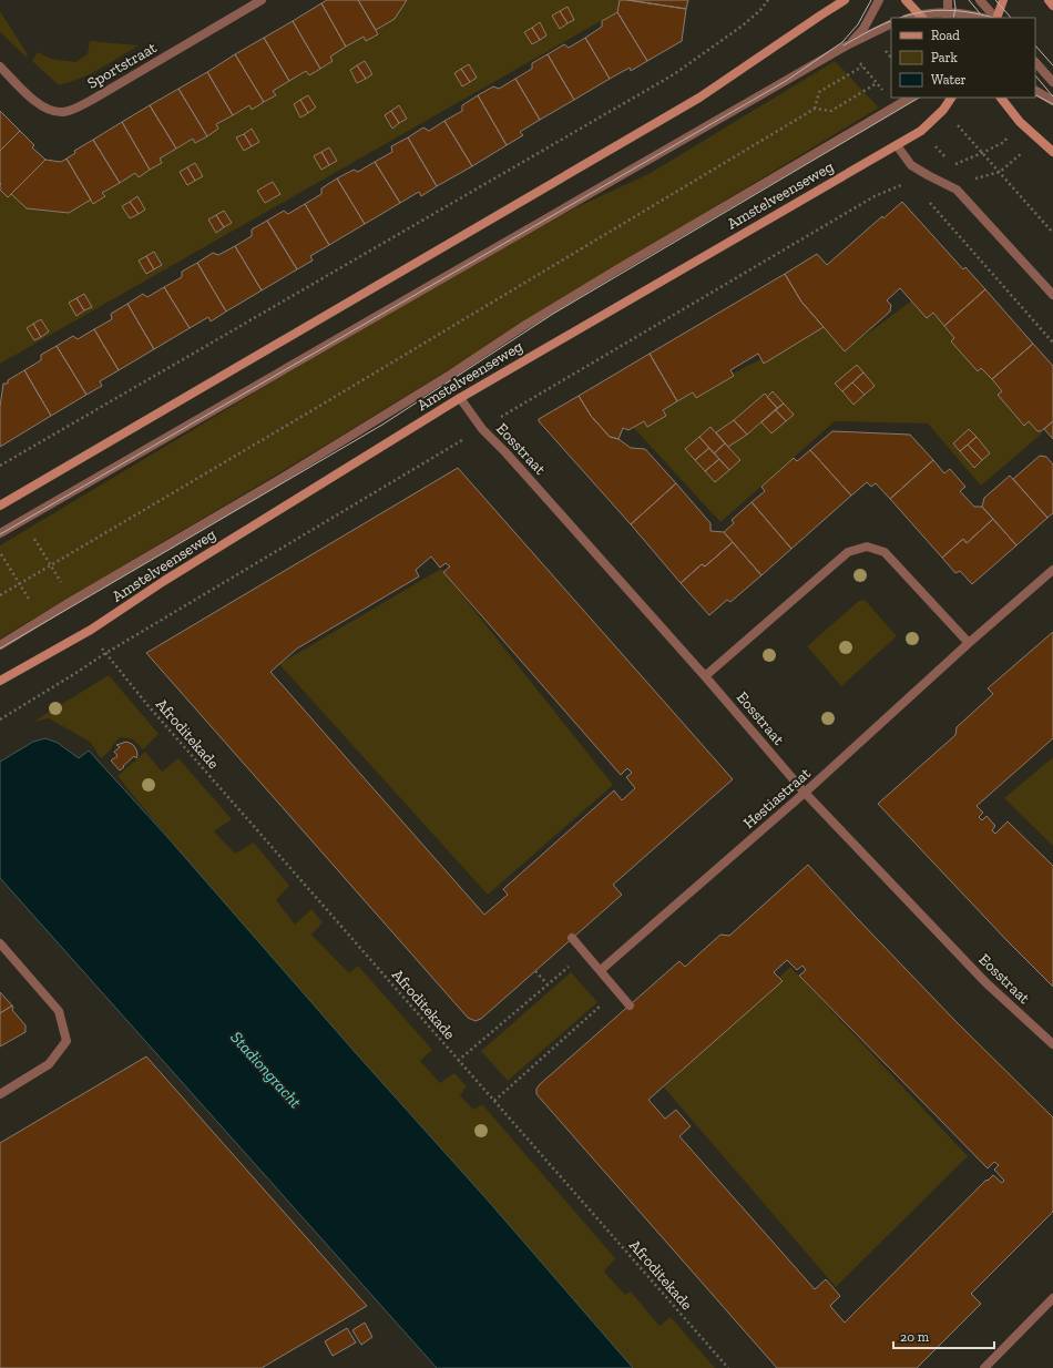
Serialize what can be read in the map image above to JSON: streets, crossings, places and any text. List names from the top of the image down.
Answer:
{
  "streets": {
    "main road": ["Amstelveenseweg"],
    "street": ["Sportstraat", "Eosstraat", "Hestiastraat"],
    "path": ["Afroditekade"]
  },
  "crossings": [
    ["Amstelveenseweg", "Eosstraat"],
    ["Amstelveenseweg", "Afroditekade"],
    ["Eosstraat", "Hestiastraat"]
  ],
  "water": ["Stadiongracht"],
  "legend": ["Road", "Park", "Water"],
  "scale_bar": "20 m"
}
